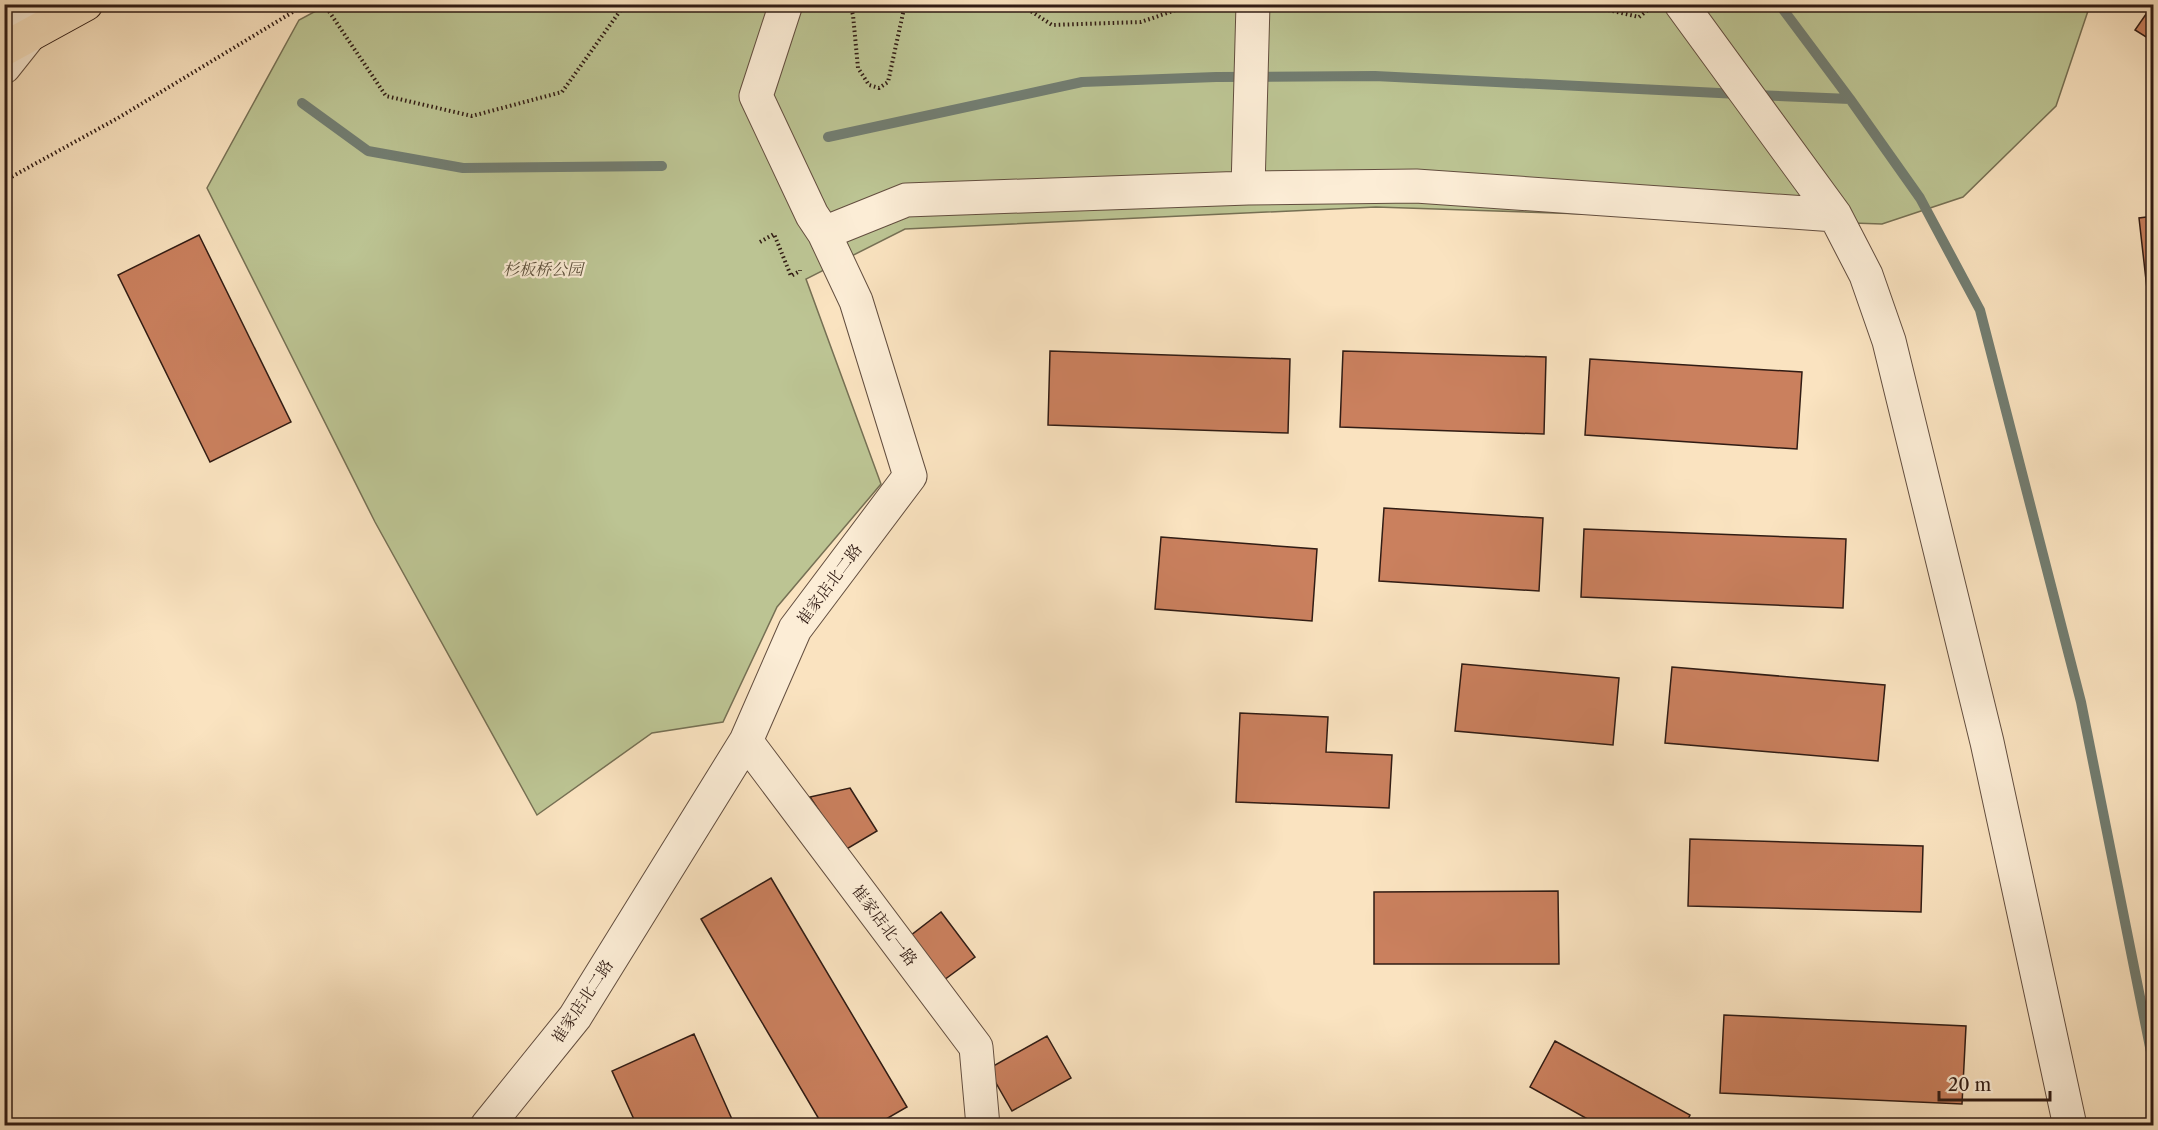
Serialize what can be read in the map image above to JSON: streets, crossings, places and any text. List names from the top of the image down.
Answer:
{
  "streets": {
    "street": ["崔家店北二路", "崔家店北一路"]
  },
  "crossings": [
    ["崔家店北二路", "崔家店北一路"]
  ],
  "parks": ["杉板桥公园"],
  "scale_bar": "20 m"
}
